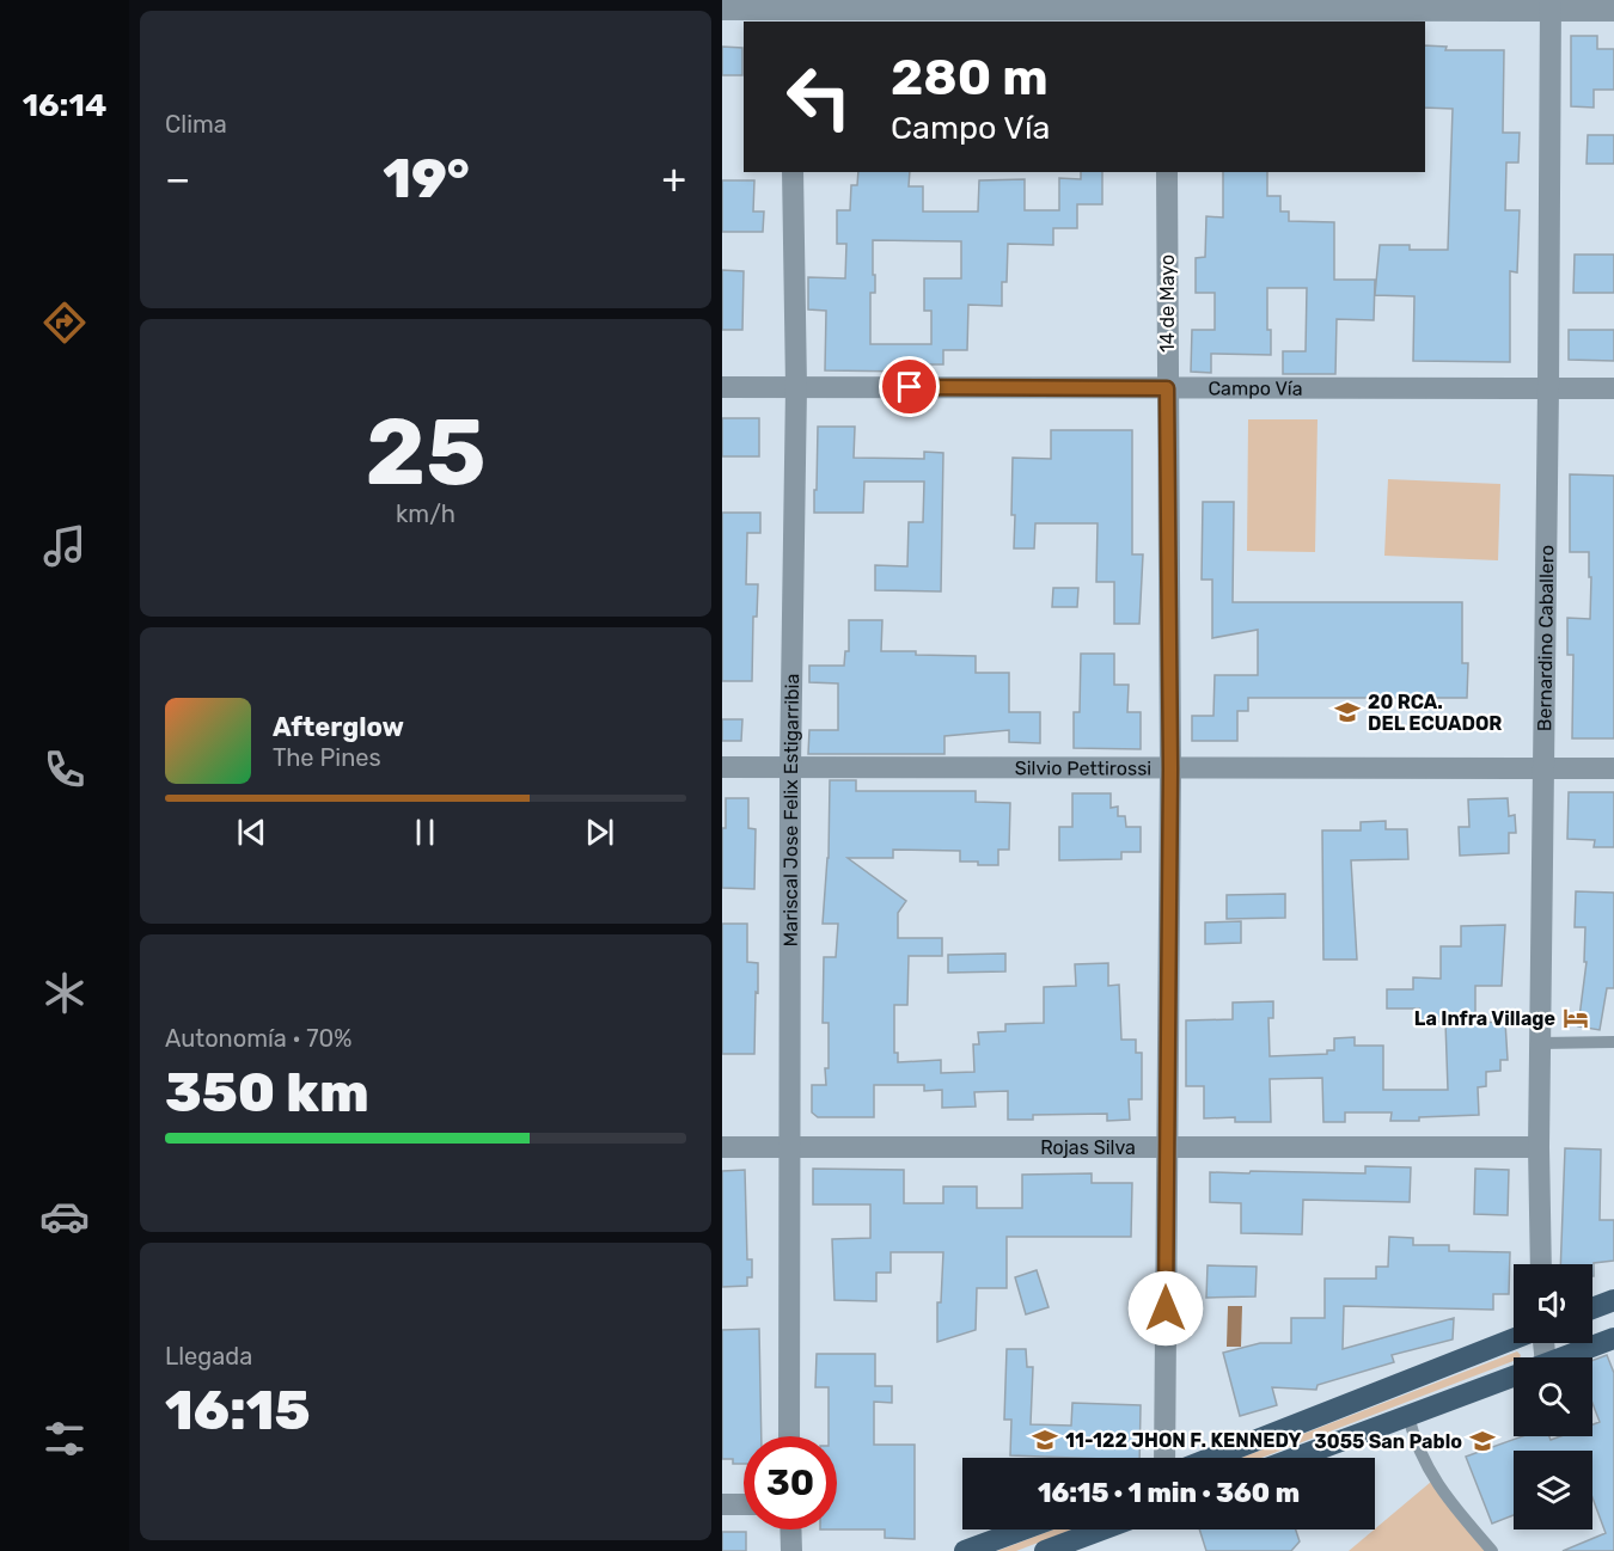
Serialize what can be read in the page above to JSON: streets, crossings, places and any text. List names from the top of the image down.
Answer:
{
  "streets": {
    "street": [
      "14 de Mayo",
      "Campo Vía",
      "Bernardino Caballero",
      "Silvio Pettirossi",
      "Mariscal Jose Felix Estigarribia",
      "Rojas Silva"
    ]
  },
  "crossings": [
    ["14 de Mayo", "Campo Vía"],
    ["14 de Mayo", "Silvio Pettirossi"],
    ["14 de Mayo", "Rojas Silva"],
    ["Campo Vía", "Bernardino Caballero"],
    ["Campo Vía", "Mariscal Jose Felix Estigarribia"],
    ["Bernardino Caballero", "Silvio Pettirossi"],
    ["Bernardino Caballero", "Rojas Silva"],
    ["Silvio Pettirossi", "Mariscal Jose Felix Estigarribia"],
    ["Mariscal Jose Felix Estigarribia", "Rojas Silva"]
  ],
  "places": {
    "school or university": ["20 RCA. DEL ECUADOR", "11-122 JHON F. KENNEDY", "3055 San Pablo"],
    "hotel": ["La Infra Village"]
  },
  "page": {
    "tabs": "16:14",
    "tile": [
      "Clima",
      ["25", "km/h"],
      ["Autonomía · 70%", "350 km"],
      ["Llegada", "16:15"]
    ],
    "turn": ["280 m", "Campo Vía"],
    "heat": ["−", "19°", "+"],
    "song": ["Afterglow", "The Pines"],
    "limit": "30",
    "trip": "16:15 · 1 min · 360 m"
  }
}
